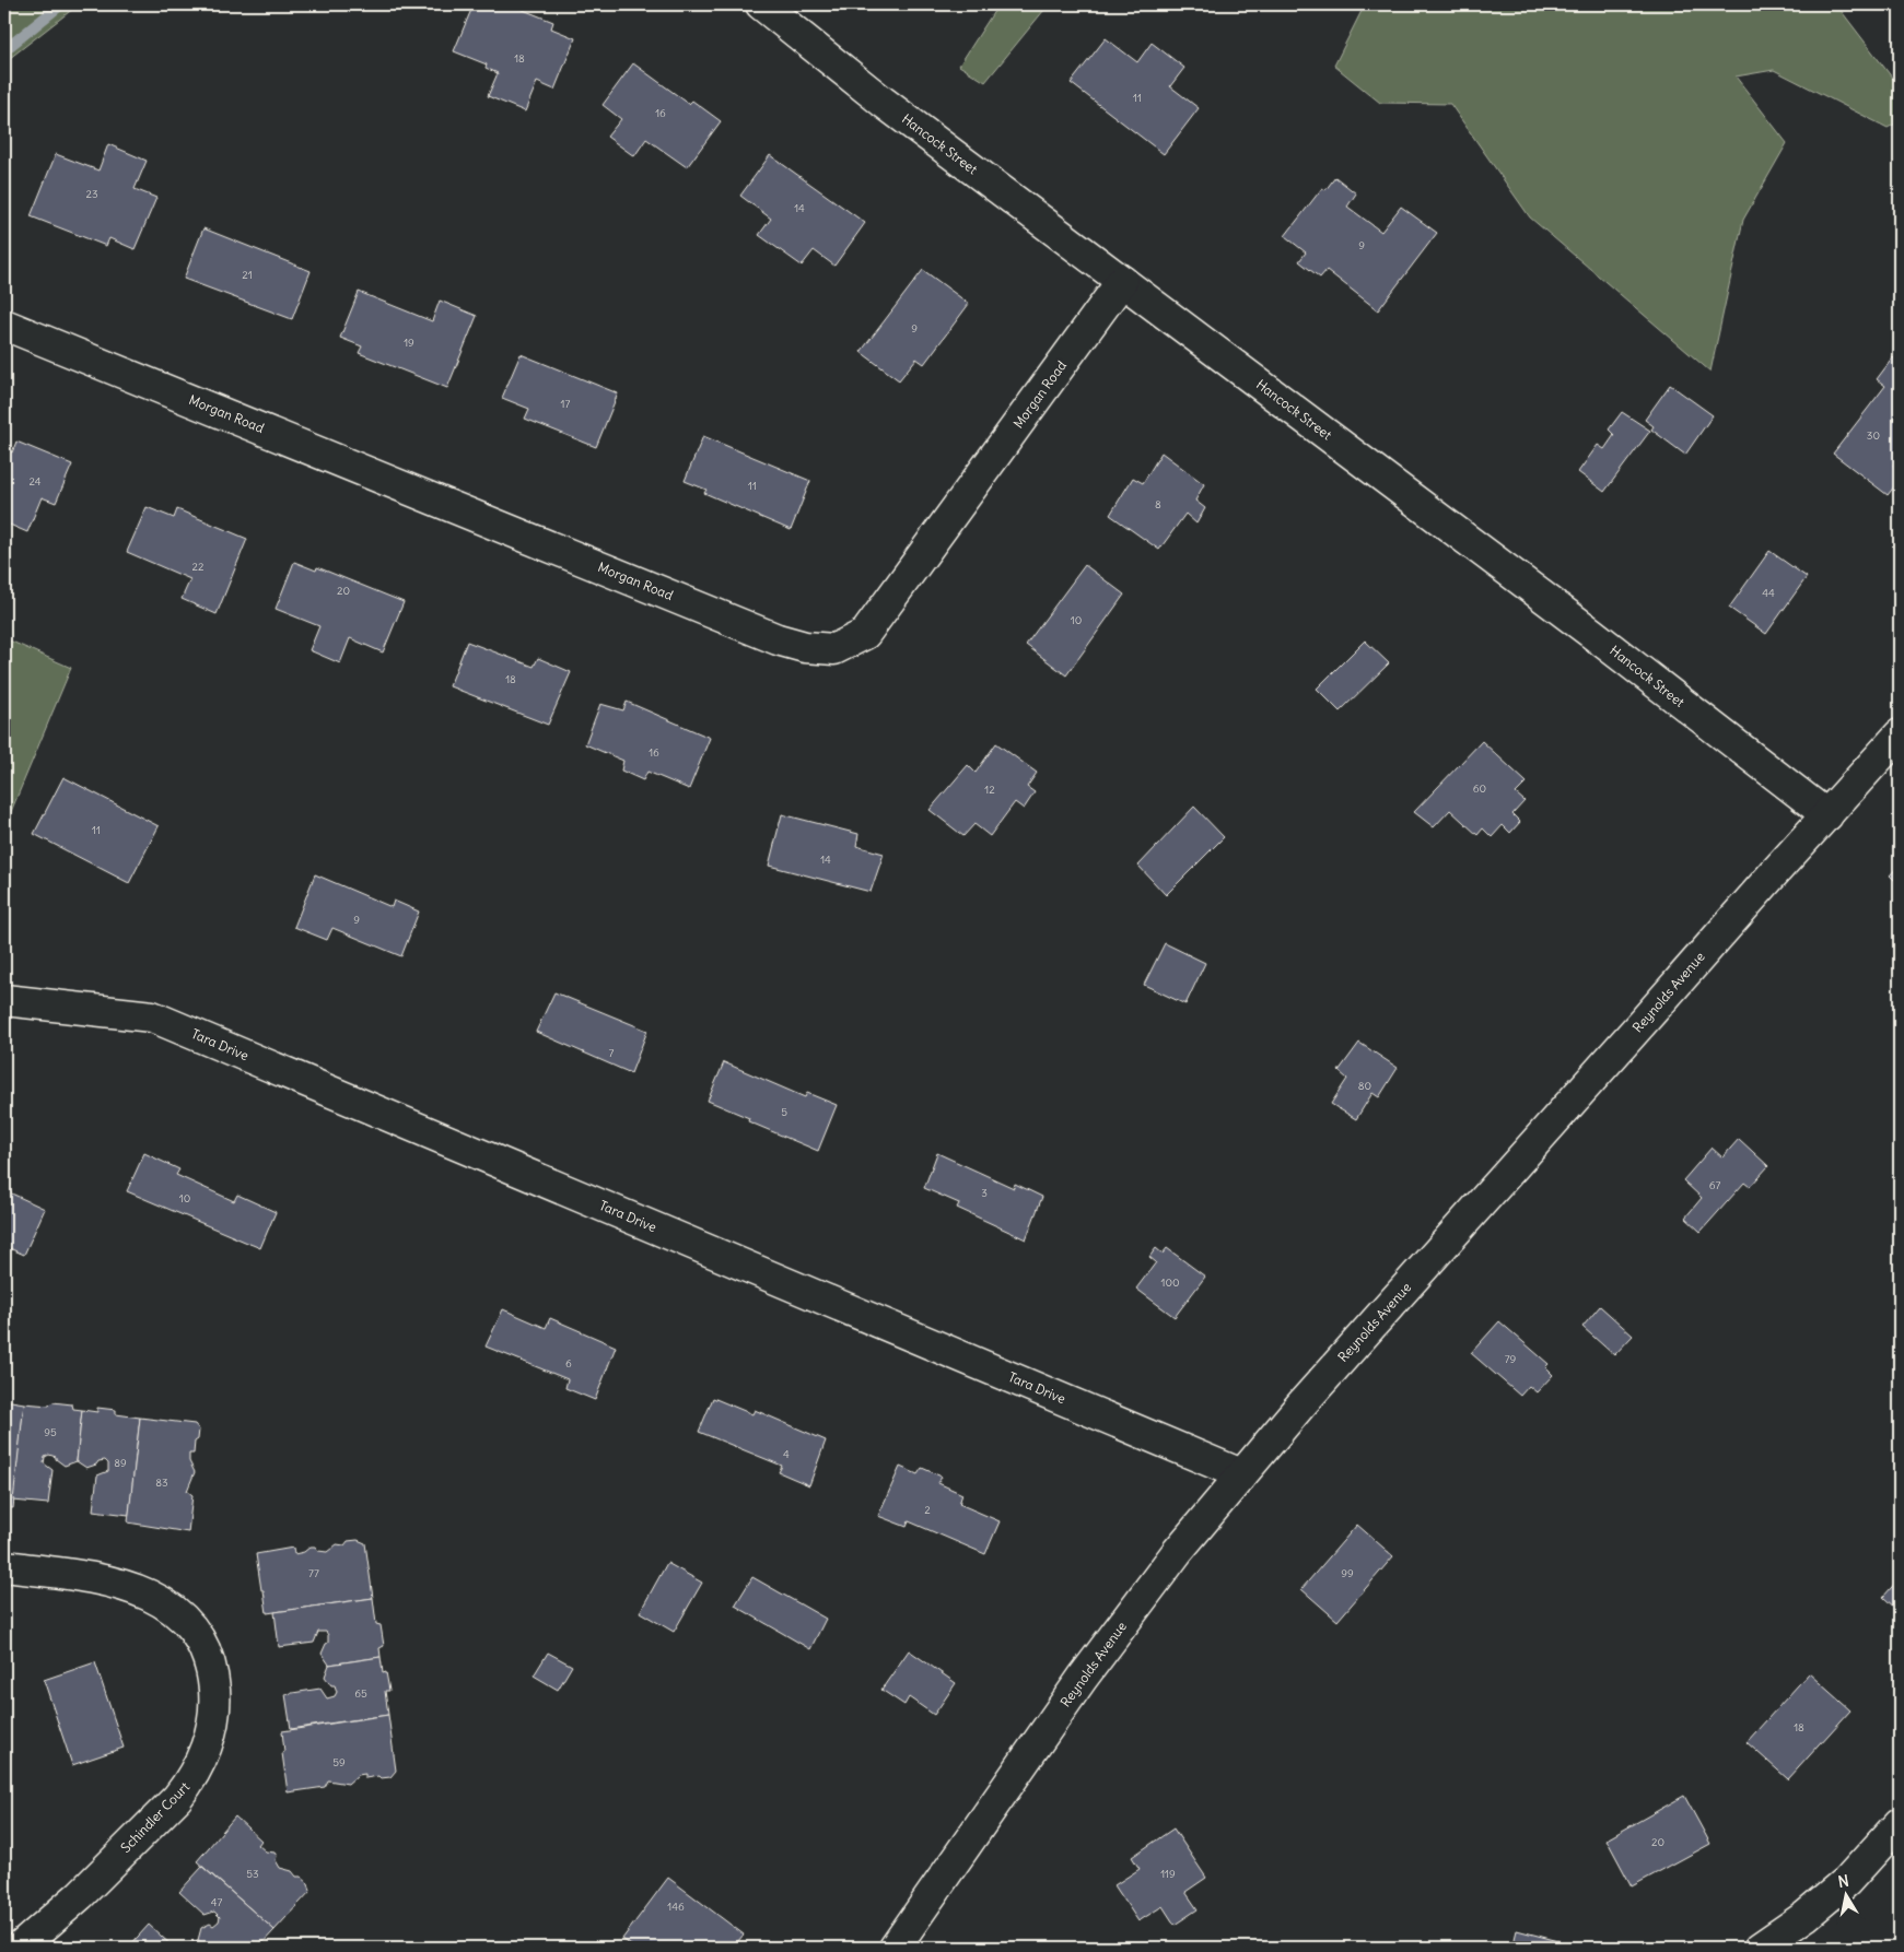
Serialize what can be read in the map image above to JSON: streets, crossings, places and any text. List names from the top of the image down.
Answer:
{
  "streets": {
    "street": [
      "Hancock Street",
      "Morgan Road",
      "Reynolds Avenue",
      "Tara Drive",
      "Schindler Court"
    ]
  },
  "crossings": [
    ["Hancock Street", "Morgan Road"],
    ["Hancock Street", "Reynolds Avenue"],
    ["Reynolds Avenue", "Tara Drive"]
  ],
  "house_numbers": [
    "18",
    "11",
    "16",
    "23",
    "14",
    "9",
    "21",
    "9",
    "19",
    "17",
    "30",
    "24",
    "11",
    "8",
    "22",
    "20",
    "44",
    "10",
    "18",
    "16",
    "60",
    "12",
    "11",
    "14",
    "9",
    "7",
    "80",
    "5",
    "67",
    "3",
    "10",
    "100",
    "79",
    "6",
    "95",
    "4",
    "89",
    "83",
    "2",
    "77",
    "99",
    "65",
    "18",
    "59",
    "20",
    "53",
    "119",
    "47",
    "146"
  ],
  "north": "top"
}
